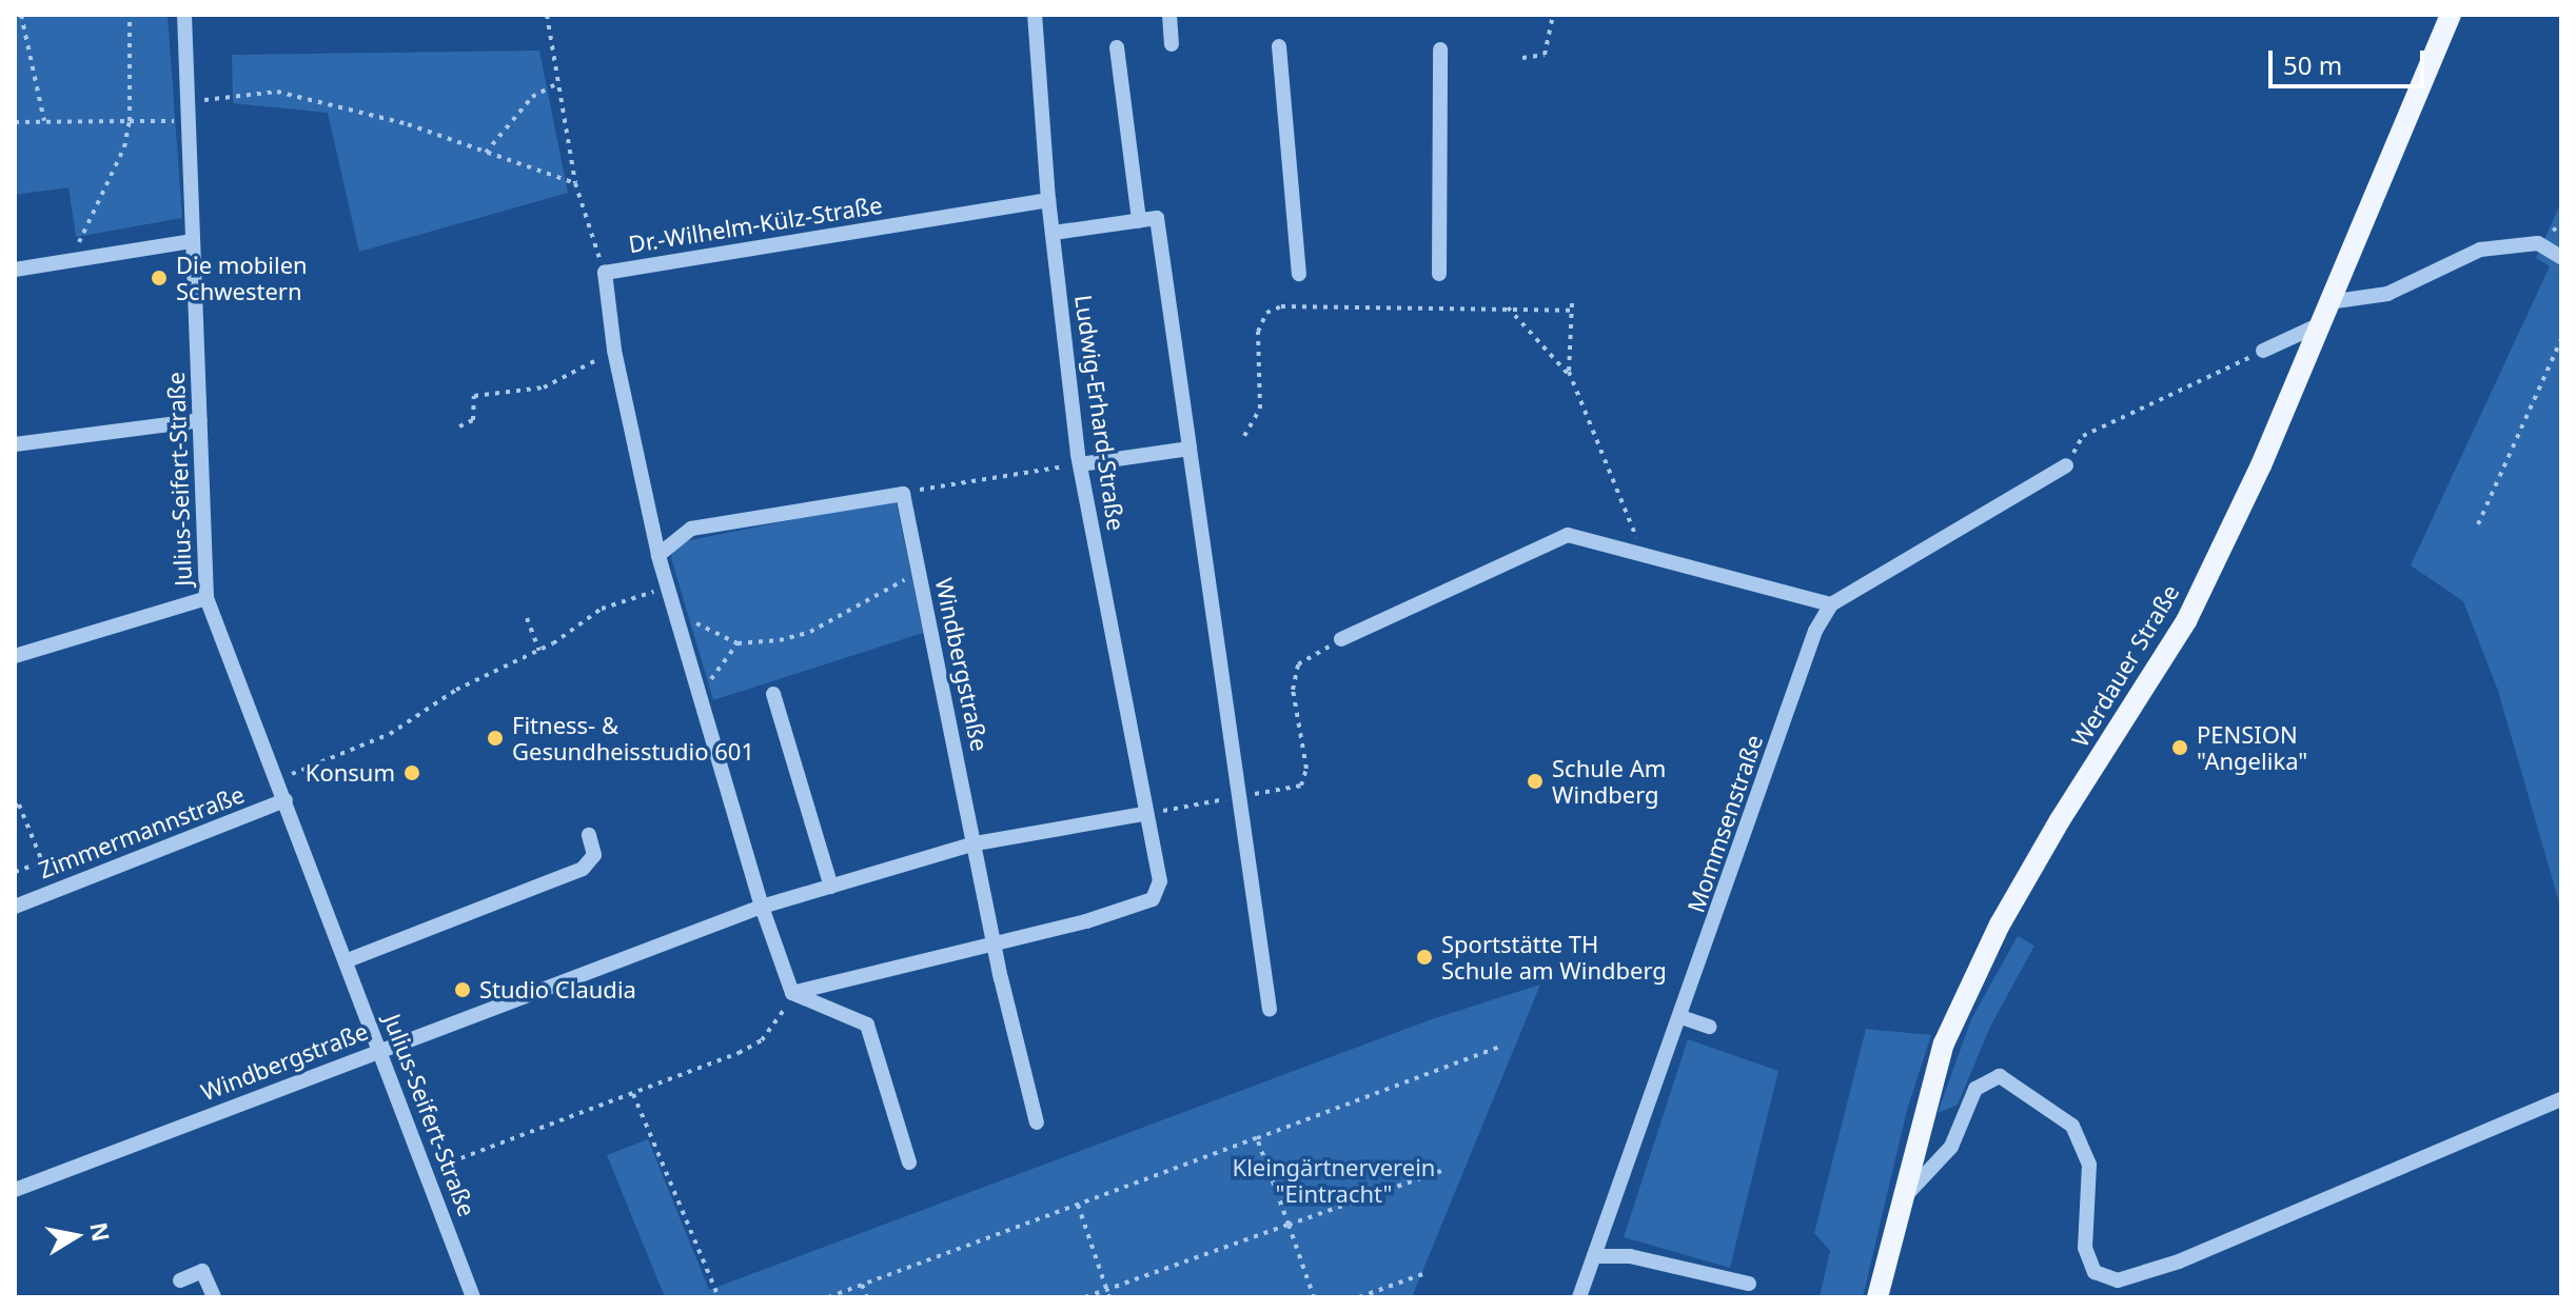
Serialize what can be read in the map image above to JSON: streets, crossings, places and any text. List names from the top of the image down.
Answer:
{
  "streets": {
    "main road": ["Werdauer Straße"],
    "street": [
      "Dr.-Wilhelm-Külz-Straße",
      "Ludwig-Erhard-Straße",
      "Julius-Seifert-Straße",
      "Windbergstraße",
      "Mommsenstraße",
      "Zimmermannstraße"
    ]
  },
  "crossings": [
    ["Dr.-Wilhelm-Külz-Straße", "Ludwig-Erhard-Straße"],
    ["Dr.-Wilhelm-Külz-Straße", "Windbergstraße"],
    ["Ludwig-Erhard-Straße", "Windbergstraße"],
    ["Julius-Seifert-Straße", "Windbergstraße"],
    ["Julius-Seifert-Straße", "Zimmermannstraße"]
  ],
  "parks": ["Kleingärtnerverein \"Eintracht\""],
  "places": [
    "Die mobilen Schwestern",
    "Fitness- & Gesundheisstudio 601",
    "PENSION \"Angelika\"",
    "Konsum",
    "Schule Am Windberg",
    "Sportstätte TH Schule am Windberg",
    "Studio Claudia"
  ],
  "scale_bar": "50 m",
  "north": "right"
}
